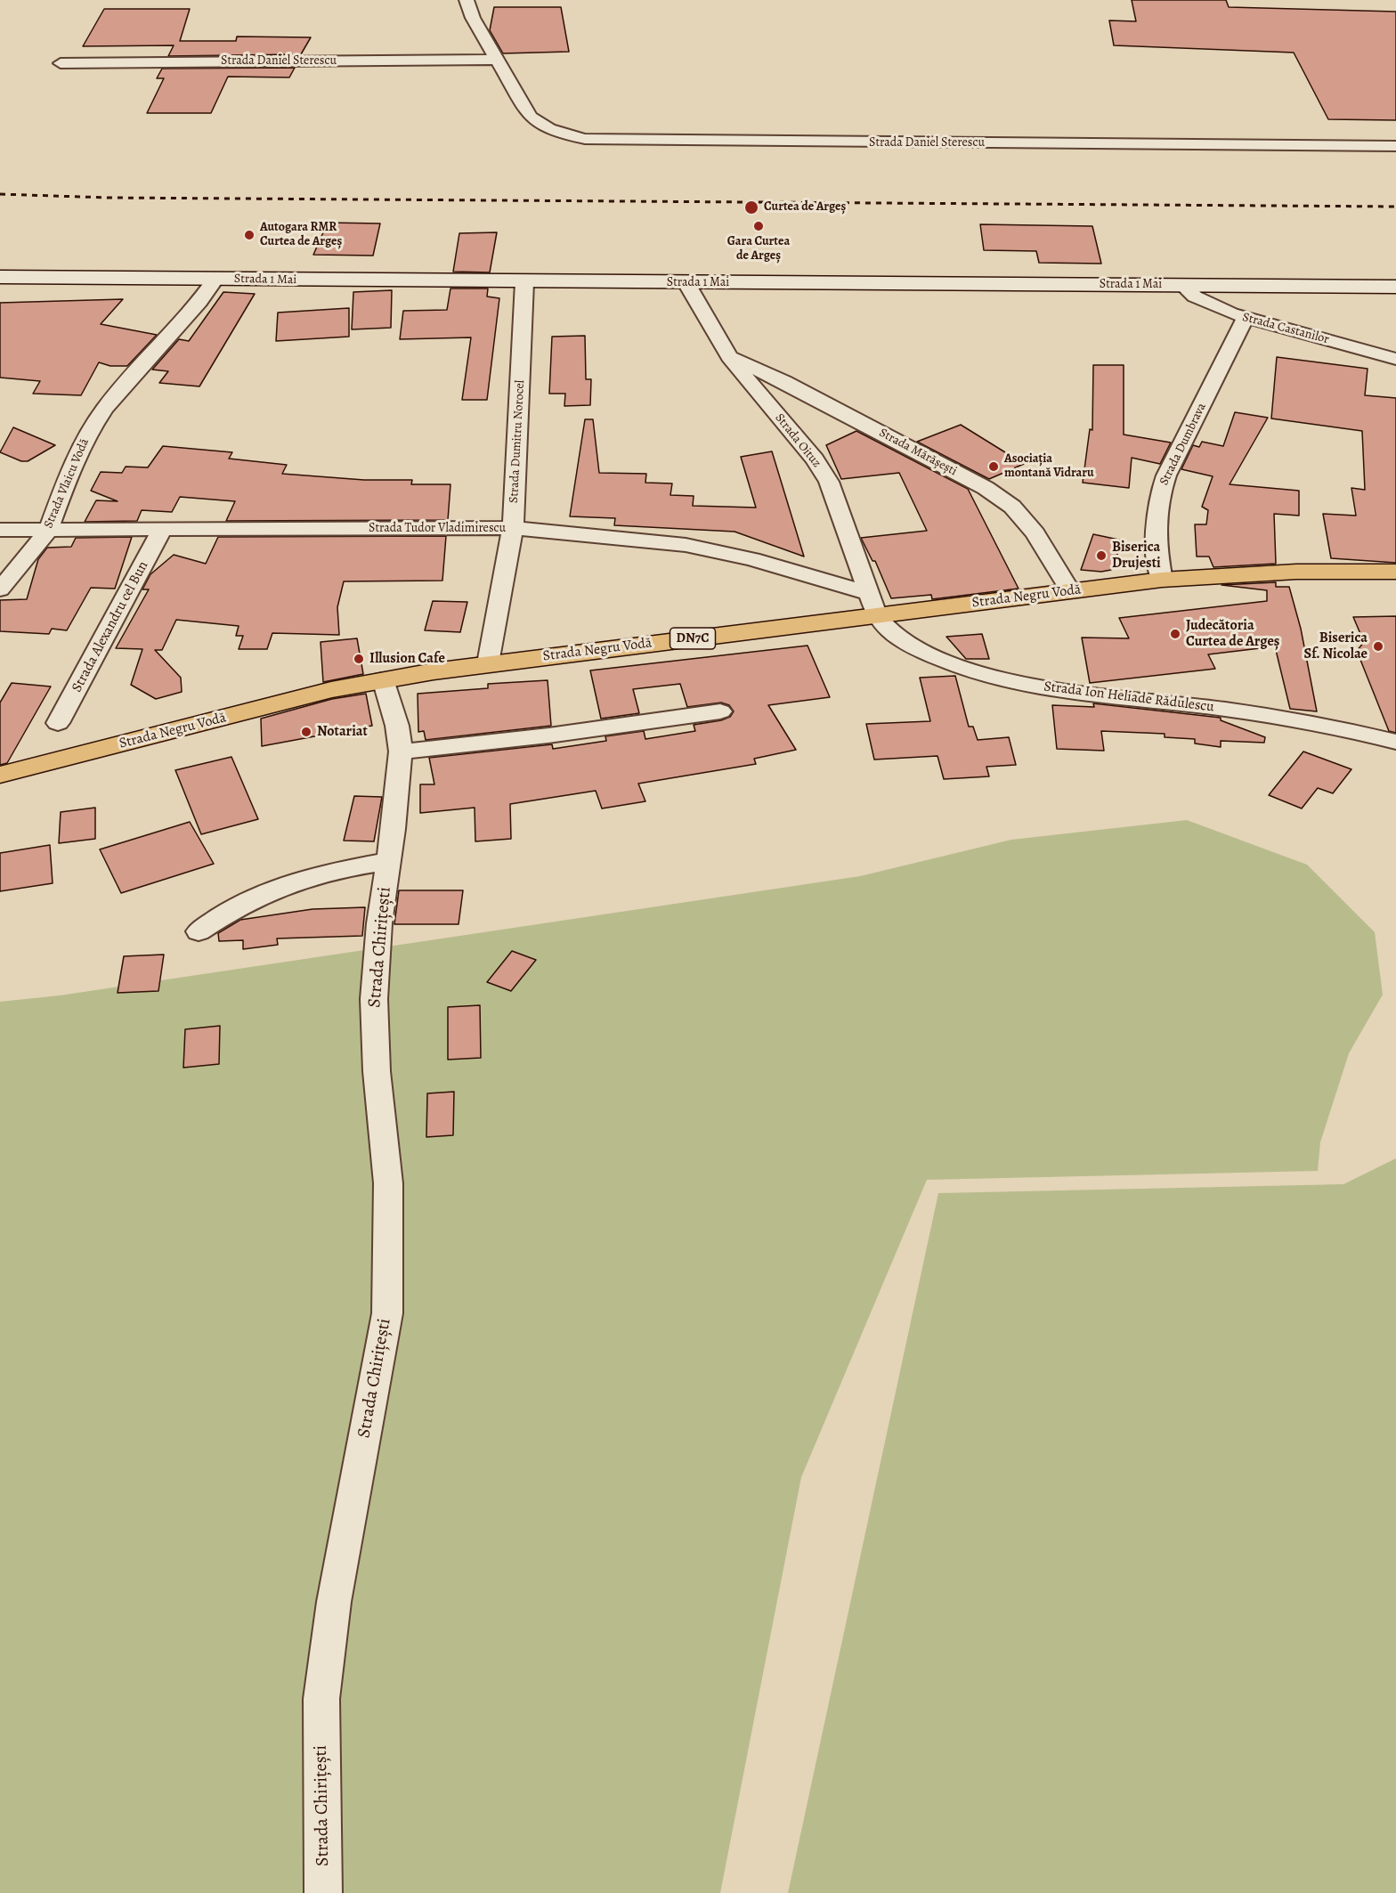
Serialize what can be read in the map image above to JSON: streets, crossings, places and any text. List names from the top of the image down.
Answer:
{
  "streets": {
    "main road": ["Strada 1 Mai", "Strada Negru Vodă", "DN7C"],
    "street": [
      "Strada Daniel Sterescu",
      "Strada Castanilor",
      "Strada Oituz",
      "Strada Dumitru Norocel",
      "Strada Dumbrava",
      "Strada Mărășești",
      "Strada Vlaicu Vodă",
      "Strada Tudor Vladimirescu",
      "Strada Alexandru cel Bun",
      "Strada Ion Heliade Rădulescu",
      "Strada Chirițești"
    ]
  },
  "crossings": [
    ["Strada 1 Mai", "Strada Castanilor"],
    ["Strada 1 Mai", "Strada Oituz"],
    ["Strada 1 Mai", "Strada Dumitru Norocel"],
    ["Strada 1 Mai", "Strada Vlaicu Vodă"],
    ["Strada Castanilor", "Strada Dumbrava"],
    ["Strada Oituz", "Strada Mărășești"],
    ["Strada Oituz", "Strada Tudor Vladimirescu"],
    ["Strada Oituz", "Strada Negru Vodă"],
    ["Strada Oituz", "Strada Ion Heliade Rădulescu"],
    ["Strada Dumitru Norocel", "Strada Tudor Vladimirescu"],
    ["Strada Dumitru Norocel", "Strada Negru Vodă"],
    ["Strada Dumbrava", "Strada Negru Vodă"],
    ["Strada Mărășești", "Strada Negru Vodă"],
    ["Strada Vlaicu Vodă", "Strada Tudor Vladimirescu"],
    ["Strada Tudor Vladimirescu", "Strada Alexandru cel Bun"],
    ["Strada Negru Vodă", "Strada Ion Heliade Rădulescu"],
    ["Strada Negru Vodă", "Strada Chirițești"]
  ],
  "places": [
    "Curtea de Argeș",
    "Gara Curtea de Argeș",
    "Autogara RMR Curtea de Argeș",
    "Asociația montană Vidraru",
    "Biserica Drujesti",
    "Judecătoria Curtea de Argeș",
    "Biserica Sf. Nicolae",
    "Illusion Cafe",
    "Notariat"
  ]
}
